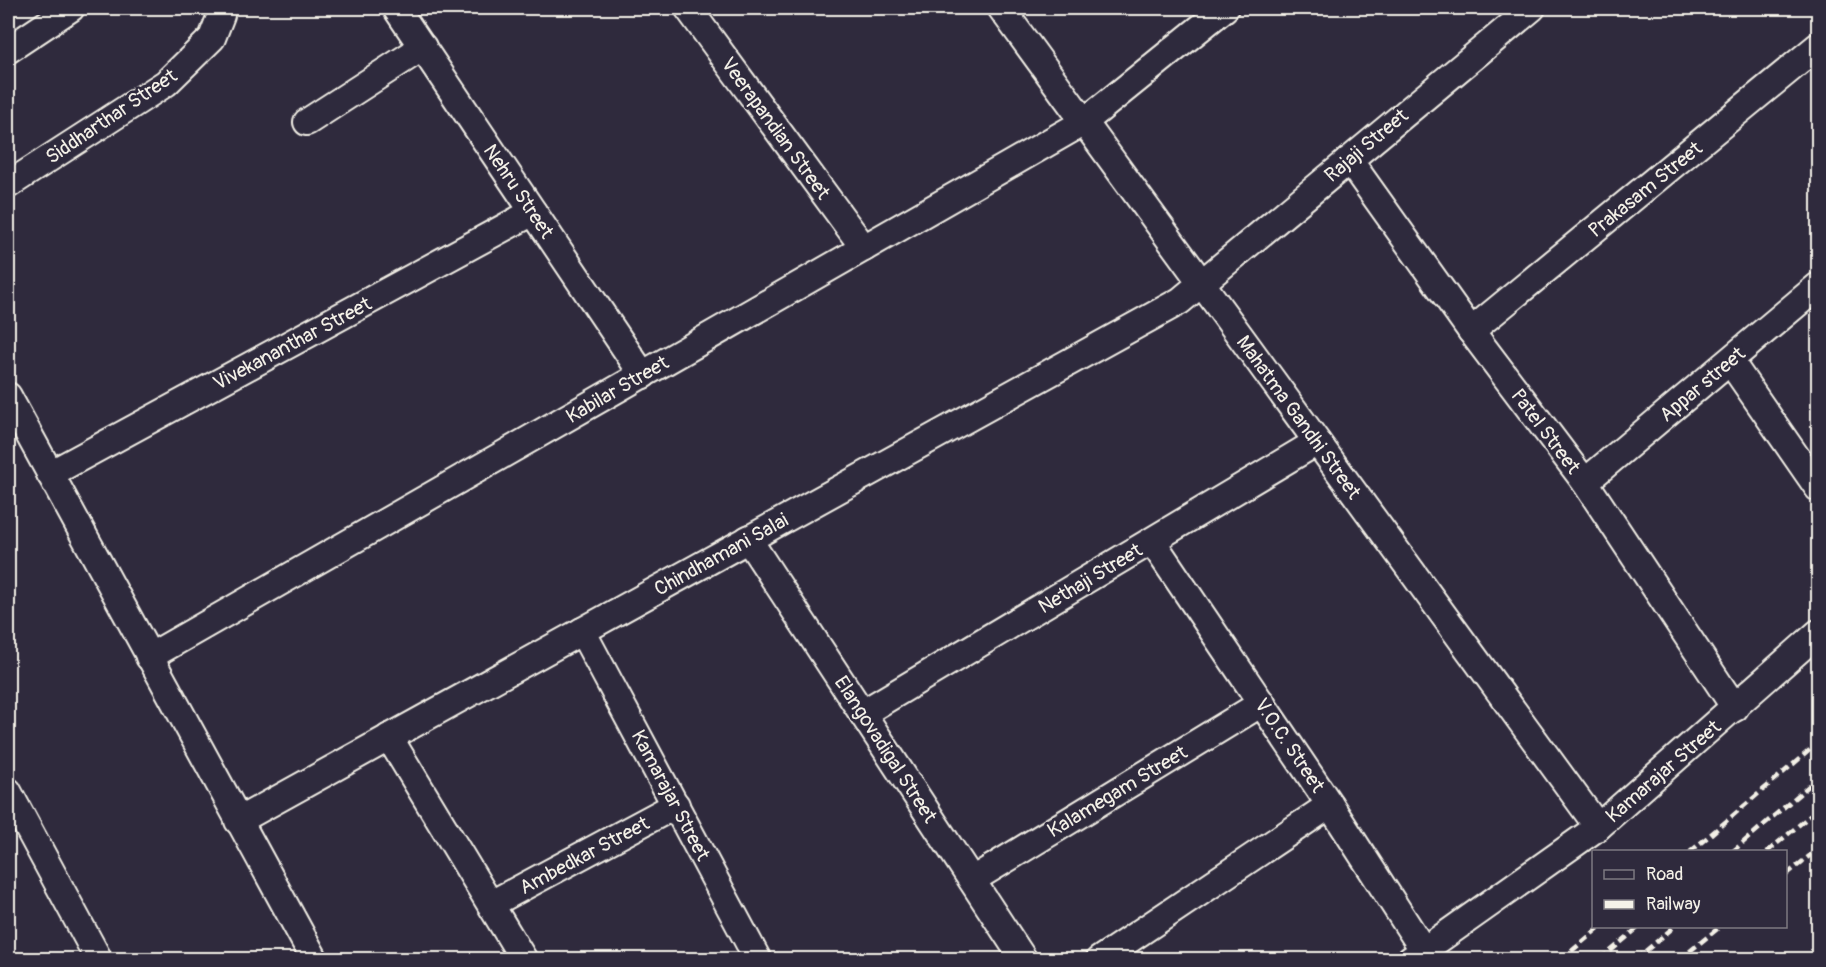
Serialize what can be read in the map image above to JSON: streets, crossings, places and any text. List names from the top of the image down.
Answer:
{
  "streets": {
    "street": [
      "Siddharthar Street",
      "Veerapandian Street",
      "Rajaji Street",
      "Prakasam Street",
      "Nehru Street",
      "Vivekananthar Street",
      "Appar street",
      "Kabilar Street",
      "Mahatma Gandhi Street",
      "Patel Street",
      "Chindhamani Salai",
      "Nethaji Street",
      "V.O.C. Street",
      "Elangovadigal Street",
      "Kamarajar Street",
      "Kalamegam Street",
      "Ambedkar Street"
    ]
  },
  "crossings": [
    ["Veerapandian Street", "Kabilar Street"],
    ["Rajaji Street", "Mahatma Gandhi Street"],
    ["Rajaji Street", "Patel Street"],
    ["Rajaji Street", "Chindhamani Salai"],
    ["Prakasam Street", "Patel Street"],
    ["Nehru Street", "Vivekananthar Street"],
    ["Nehru Street", "Kabilar Street"],
    ["Appar street", "Patel Street"],
    ["Kabilar Street", "Mahatma Gandhi Street"],
    ["Mahatma Gandhi Street", "Chindhamani Salai"],
    ["Mahatma Gandhi Street", "Nethaji Street"],
    ["Mahatma Gandhi Street", "Kamarajar Street"],
    ["Patel Street", "Kamarajar Street"],
    ["Chindhamani Salai", "Elangovadigal Street"],
    ["Chindhamani Salai", "Kamarajar Street"],
    ["Nethaji Street", "V.O.C. Street"],
    ["Nethaji Street", "Elangovadigal Street"],
    ["V.O.C. Street", "Kamarajar Street"],
    ["V.O.C. Street", "Kalamegam Street"],
    ["Elangovadigal Street", "Kalamegam Street"],
    ["Kamarajar Street", "Ambedkar Street"]
  ],
  "legend": ["Road", "Railway"]
}
